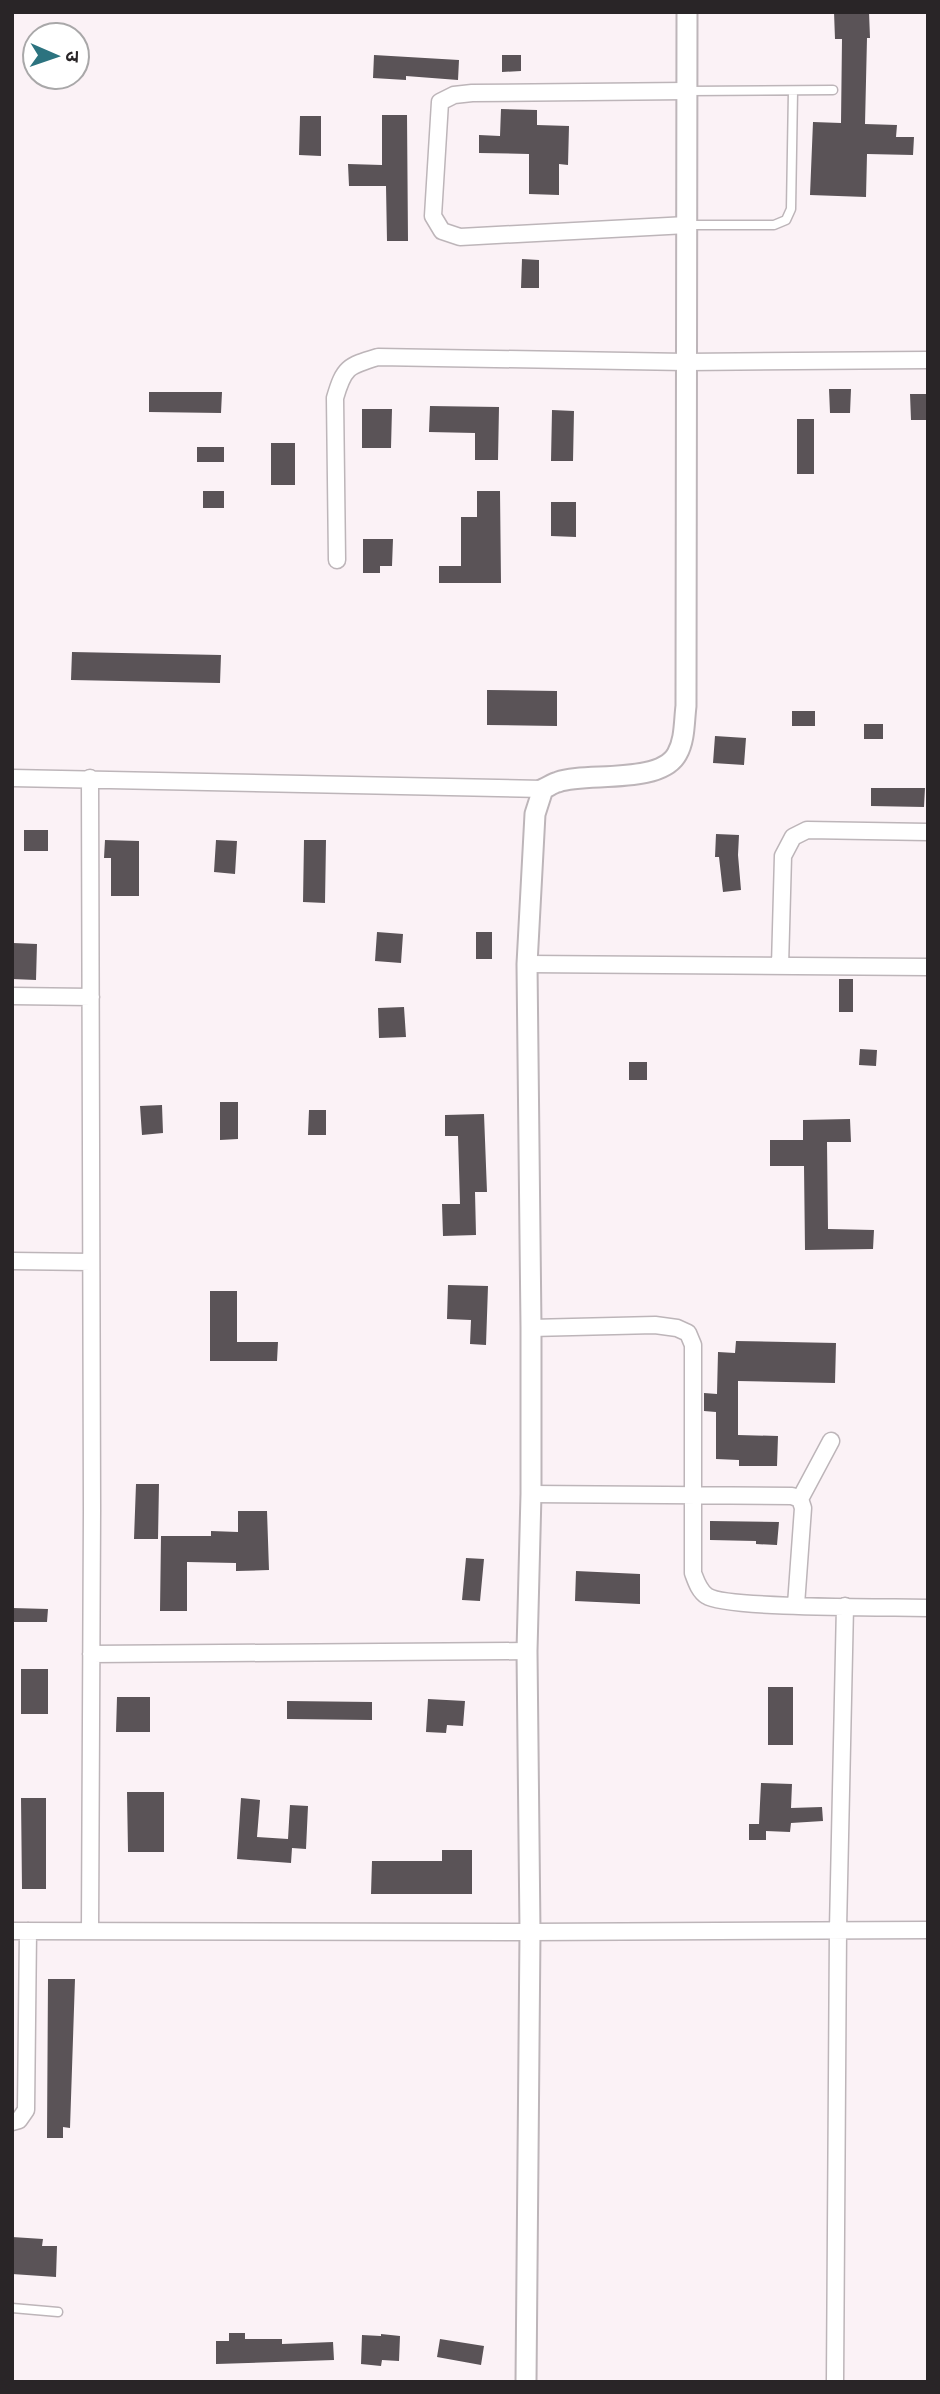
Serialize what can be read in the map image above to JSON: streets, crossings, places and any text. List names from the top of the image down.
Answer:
{
  "north": "right"
}
